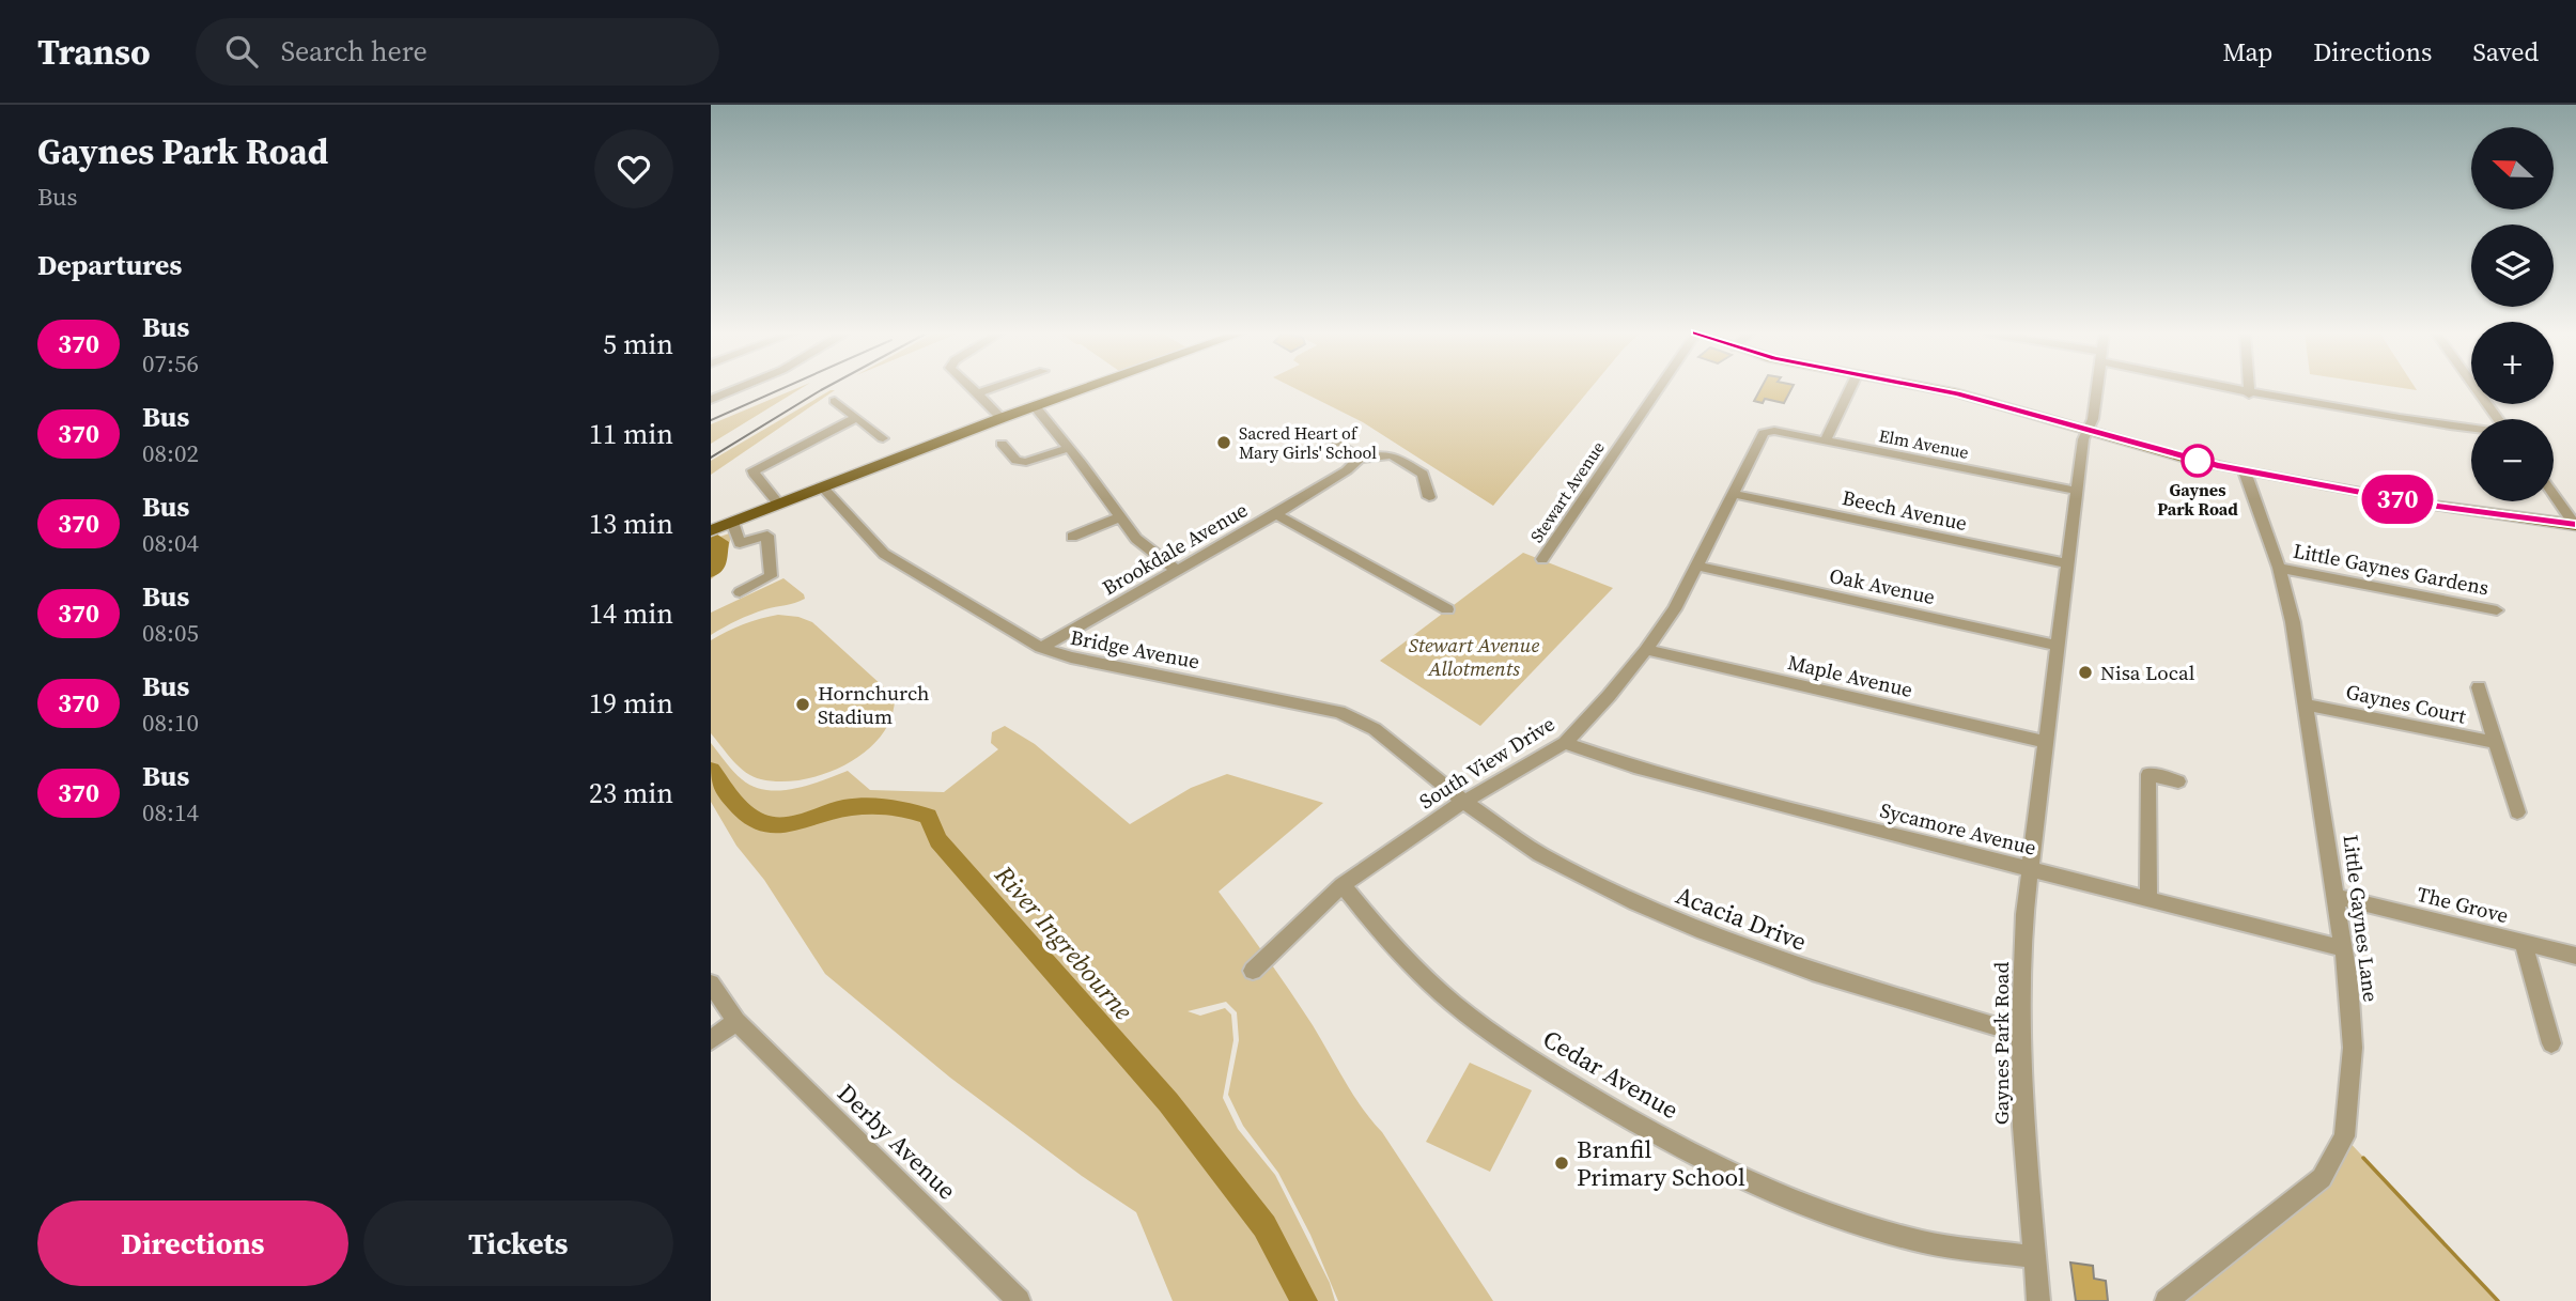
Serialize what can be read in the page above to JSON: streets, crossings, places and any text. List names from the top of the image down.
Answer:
{
  "streets": {
    "street": [
      "Elm Avenue",
      "Stewart Avenue",
      "Beech Avenue",
      "Brookdale Avenue",
      "Little Gaynes Gardens",
      "Oak Avenue",
      "Bridge Avenue",
      "Maple Avenue",
      "Gaynes Court",
      "South View Drive",
      "Sycamore Avenue",
      "The Grove",
      "Acacia Drive",
      "Little Gaynes Lane",
      "Gaynes Park Road",
      "Cedar Avenue",
      "Derby Avenue"
    ]
  },
  "crossings": [
    ["Elm Avenue", "South View Drive"],
    ["Elm Avenue", "Gaynes Park Road"],
    ["Beech Avenue", "South View Drive"],
    ["Beech Avenue", "Gaynes Park Road"],
    ["Brookdale Avenue", "Bridge Avenue"],
    ["Little Gaynes Gardens", "Little Gaynes Lane"],
    ["Oak Avenue", "South View Drive"],
    ["Oak Avenue", "Gaynes Park Road"],
    ["Bridge Avenue", "South View Drive"],
    ["Bridge Avenue", "Acacia Drive"],
    ["Maple Avenue", "South View Drive"],
    ["Maple Avenue", "Gaynes Park Road"],
    ["Gaynes Court", "Little Gaynes Lane"],
    ["South View Drive", "Sycamore Avenue"],
    ["South View Drive", "Acacia Drive"],
    ["South View Drive", "Cedar Avenue"],
    ["Sycamore Avenue", "Little Gaynes Lane"],
    ["Sycamore Avenue", "Gaynes Park Road"],
    ["The Grove", "Little Gaynes Lane"],
    ["Acacia Drive", "Gaynes Park Road"],
    ["Gaynes Park Road", "Cedar Avenue"]
  ],
  "water": ["River Ingrebourne"],
  "parks": ["Stewart Avenue Allotments"],
  "places": [
    "Sacred Heart of Mary Girls' School",
    "Gaynes Park Road",
    "Nisa Local",
    "Hornchurch Stadium",
    "Branfil Primary School"
  ],
  "lines": ["bus line 370"],
  "north": "left",
  "page": {
    "header": "Transo",
    "search": "Search here",
    "nav": ["Map", "Directions", "Saved"],
    "heading": [
      ["Gaynes Park Road", "Bus"],
      "Departures"
    ],
    "on_map": "370",
    "map_buttons": ["+", "−"],
    "list": [
      {
        "mark": "370",
        "name": "Bus",
        "note": "07:56",
        "value": "5 min"
      },
      {
        "mark": "370",
        "name": "Bus",
        "note": "08:02",
        "value": "11 min"
      },
      {
        "mark": "370",
        "name": "Bus",
        "note": "08:04",
        "value": "13 min"
      },
      {
        "mark": "370",
        "name": "Bus",
        "note": "08:05",
        "value": "14 min"
      },
      {
        "mark": "370",
        "name": "Bus",
        "note": "08:10",
        "value": "19 min"
      },
      {
        "mark": "370",
        "name": "Bus",
        "note": "08:14",
        "value": "23 min"
      }
    ],
    "buttons": ["Directions", "Tickets"]
  }
}
